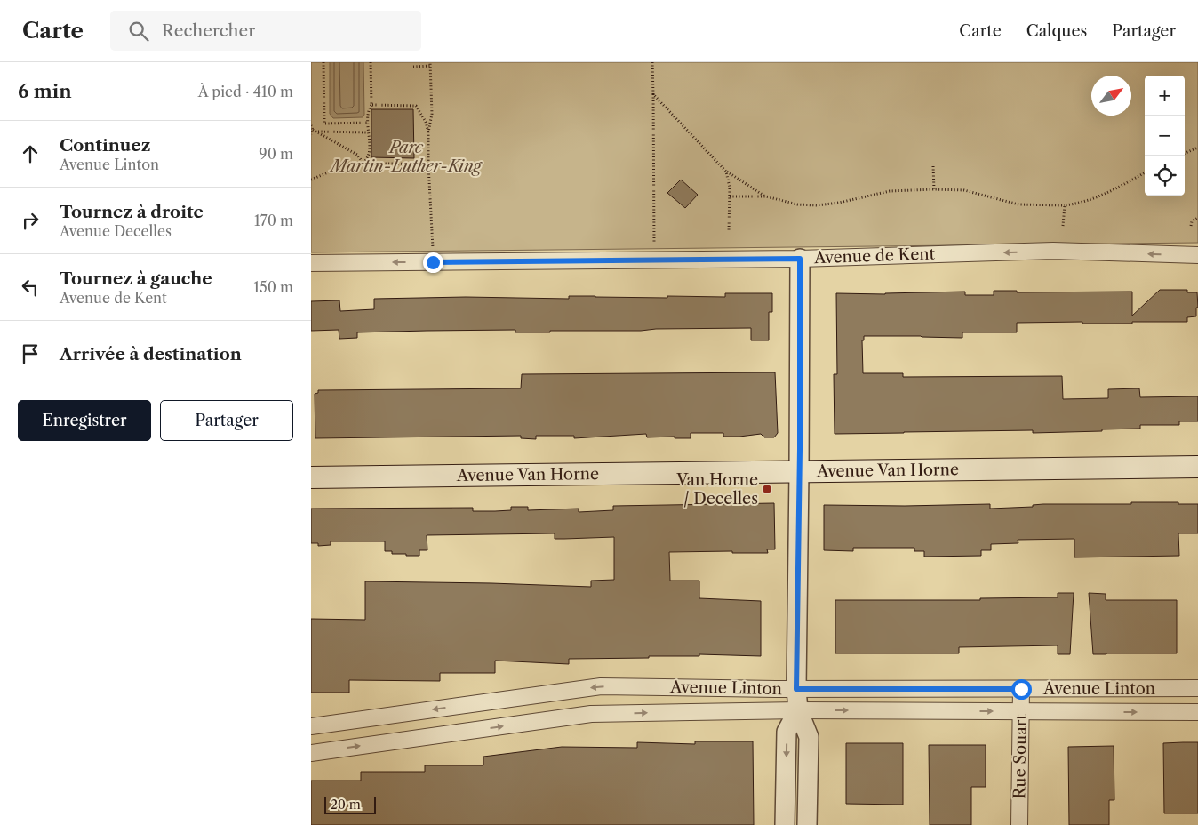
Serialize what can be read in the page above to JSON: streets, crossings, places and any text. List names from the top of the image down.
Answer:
{
  "streets": {
    "main road": ["Avenue Van Horne"],
    "street": ["Avenue de Kent", "Avenue Linton", "Rue Souart"]
  },
  "crossings": [
    ["Avenue Linton", "Rue Souart"]
  ],
  "one_way": ["Avenue de Kent"],
  "parks": ["Parc Martin-Luther-King"],
  "places": {
    "transit": ["Van Horne / Decelles"]
  },
  "scale_bar": "20 m",
  "north": "top right",
  "page": {
    "header": "Carte",
    "search": "Rechercher",
    "nav": ["Carte", "Calques", "Partager"],
    "heading": ["6 min", "À pied · 410 m"],
    "map_buttons": ["+", "−"],
    "list": [
      ["Continuez", "Avenue Linton", "90 m"],
      ["Tournez à droite", "Avenue Decelles", "170 m"],
      ["Tournez à gauche", "Avenue de Kent", "150 m"],
      "Arrivée à destination"
    ],
    "buttons": ["Enregistrer", "Partager"],
    "scale": "20 m"
  }
}
